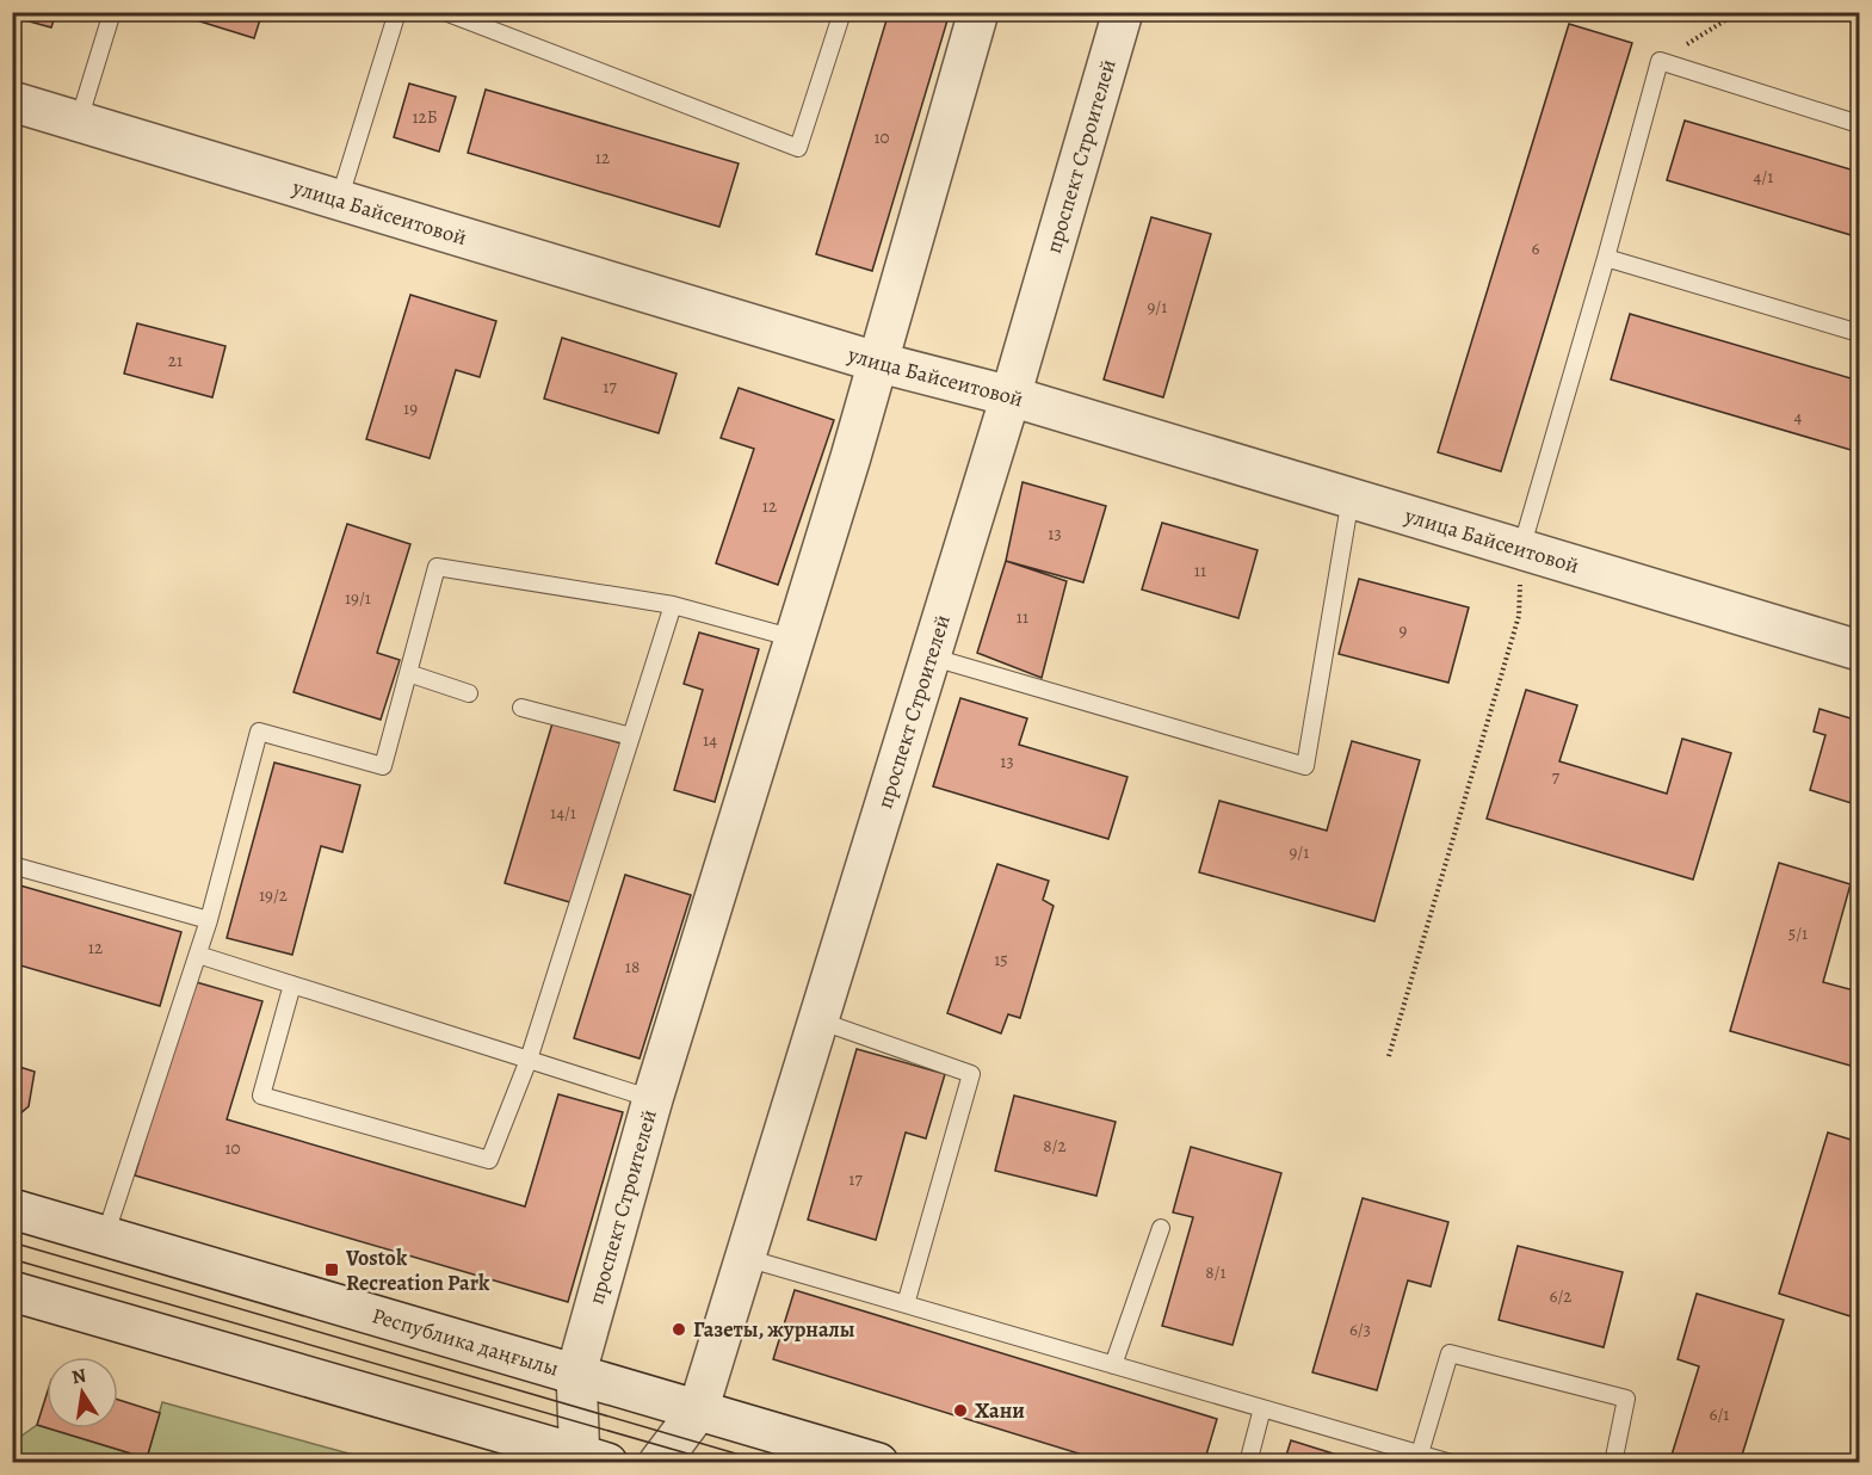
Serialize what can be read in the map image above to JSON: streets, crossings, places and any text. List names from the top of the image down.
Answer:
{
  "streets": {
    "street": ["проспект Строителей", "улица Байсеитовой", "Республика даңғылы"]
  },
  "crossings": [
    ["проспект Строителей", "улица Байсеитовой"],
    ["проспект Строителей", "Республика даңғылы"]
  ],
  "places": {
    "transit": ["Vostok Recreation Park"],
    "other": ["Газеты, журналы", "Хани"]
  },
  "house_numbers": [
    "12Б",
    "10",
    "12",
    "4/1",
    "6",
    "9/1",
    "21",
    "17",
    "19",
    "4",
    "12",
    "13",
    "11",
    "19/1",
    "11",
    "9",
    "14",
    "13",
    "7",
    "14/1",
    "9/1",
    "19/2",
    "5/1",
    "12",
    "15",
    "18",
    "8/2",
    "10",
    "17",
    "8/1",
    "6/2",
    "6/3",
    "6/1"
  ],
  "north": "top"
}
